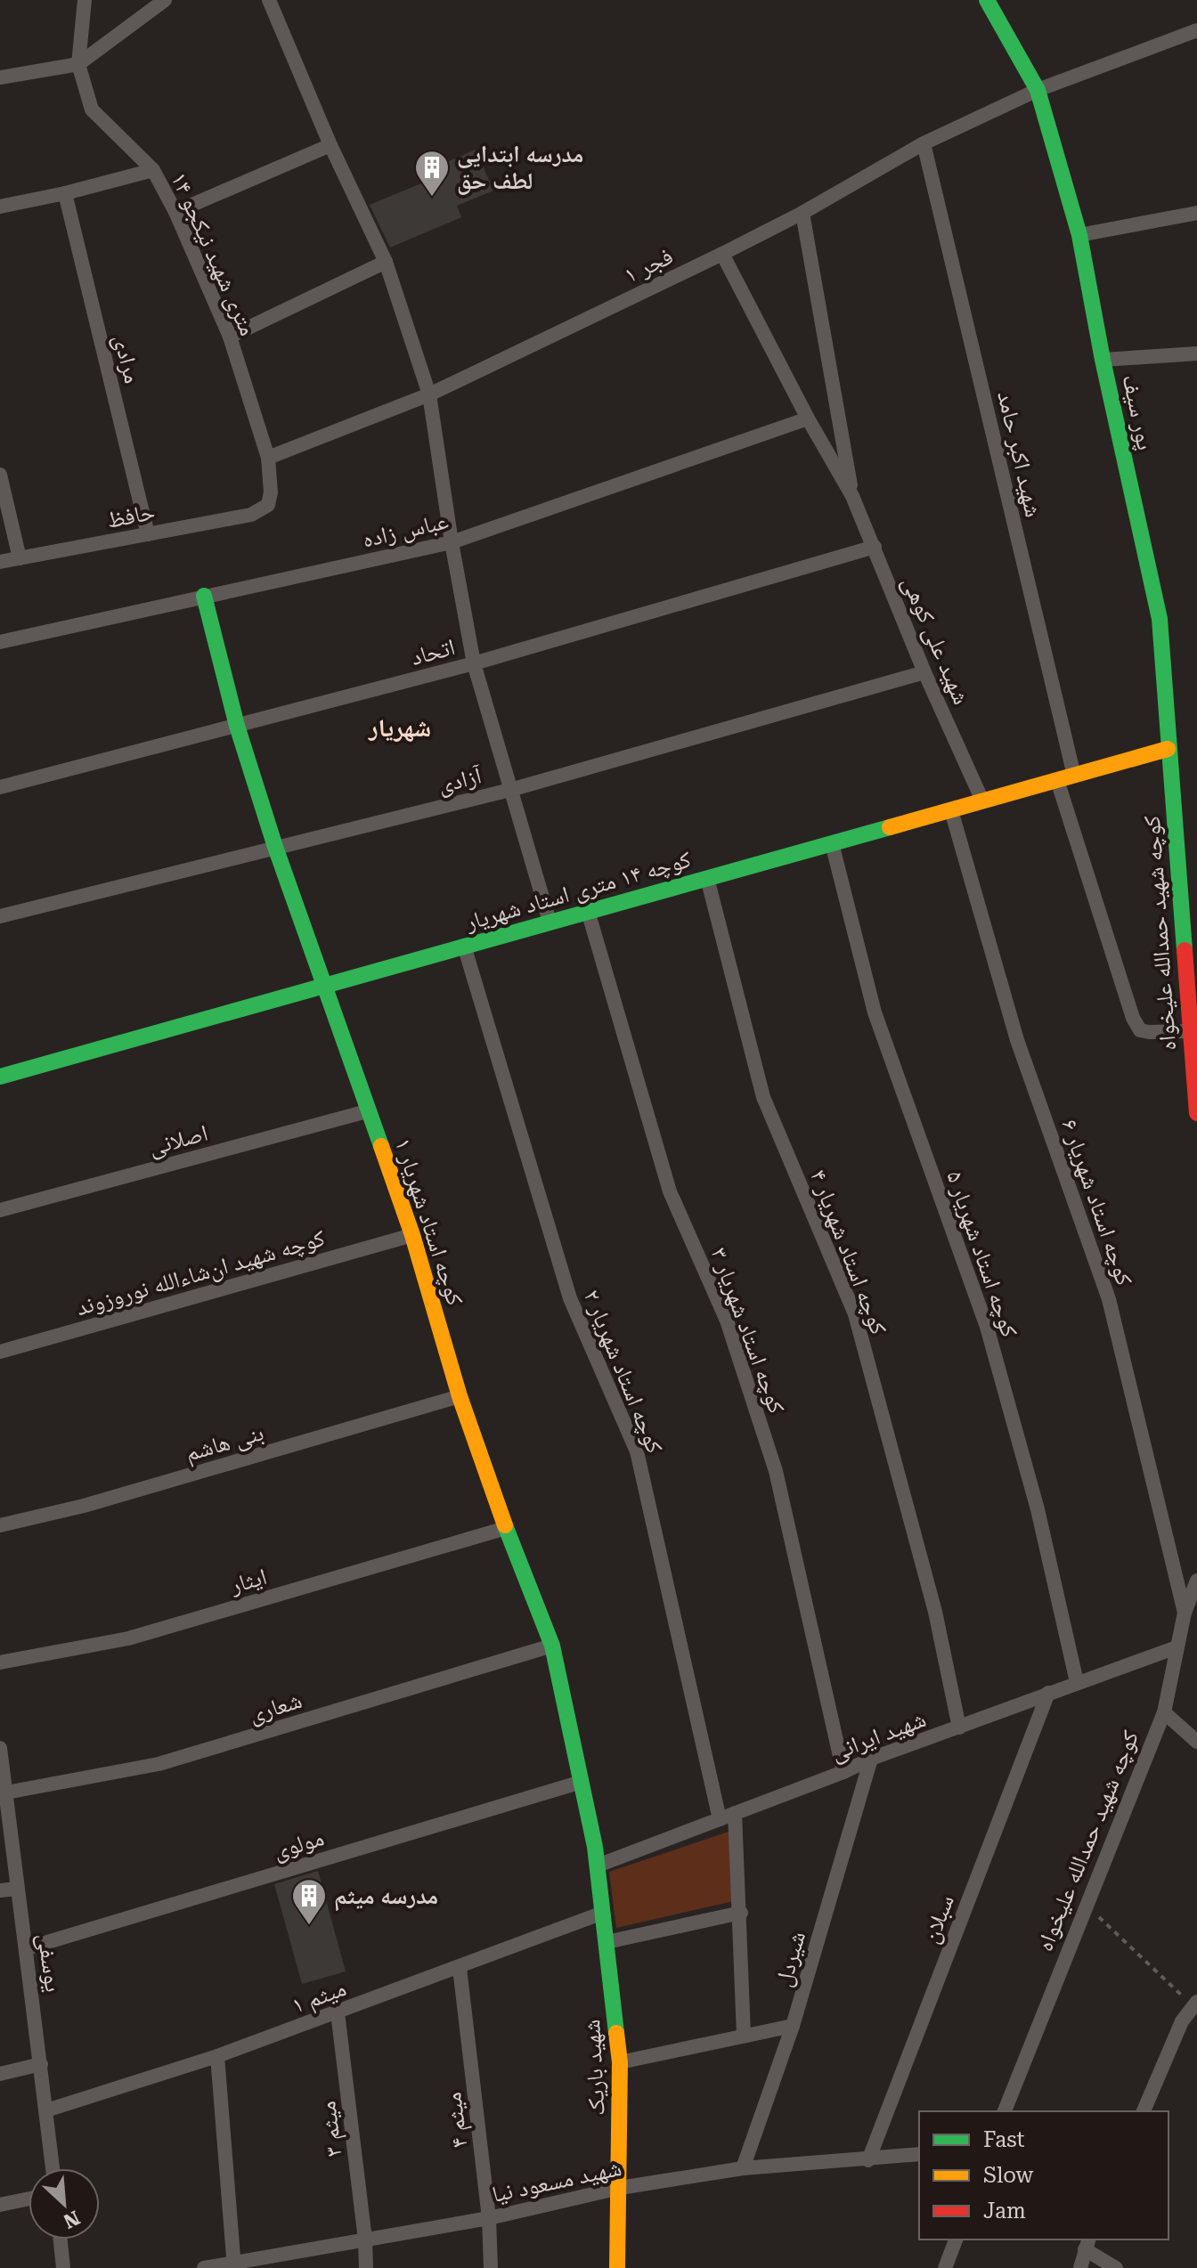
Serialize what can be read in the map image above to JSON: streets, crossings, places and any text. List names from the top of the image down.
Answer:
{
  "streets": {
    "street": [
      "۱۴ متری شهید نیکجو",
      "فجر ۱",
      "مرادی",
      "پور سیف",
      "شهید اکبر حامد",
      "حافظ",
      "عباس زاده",
      "شهید علی کوهی",
      "اتحاد",
      "آزادی",
      "کوچه ۱۴ متری استاد شهریار",
      "کوچه شهید حمدالله علیخواه",
      "اصلانی",
      "کوچه استاد شهریار ۶",
      "کوچه استاد شهریار ۱",
      "کوچه استاد شهریار ۴",
      "کوچه استاد شهریار ۵",
      "کوچه شهید ان‌شاءالله نوروزوند",
      "کوچه استاد شهریار ۳",
      "کوچه استاد شهریار ۲",
      "بنی هاشم",
      "ایثار",
      "شعاری",
      "شهید ایرانی",
      "مولوی",
      "سبلان",
      "شیردل",
      "یوسفی",
      "میثم ۱",
      "شهید باریک",
      "میثم ۴",
      "میثم ۳",
      "شهید مسعود نیا"
    ]
  },
  "crossings": [
    ["۱۴ متری شهید نیکجو", "فجر ۱"],
    ["۱۴ متری شهید نیکجو", "حافظ"],
    ["فجر ۱", "پور سیف"],
    ["فجر ۱", "شهید اکبر حامد"],
    ["فجر ۱", "شهید علی کوهی"],
    ["مرادی", "حافظ"],
    ["پور سیف", "کوچه ۱۴ متری استاد شهریار"],
    ["پور سیف", "کوچه شهید حمدالله علیخواه"],
    ["شهید اکبر حامد", "کوچه ۱۴ متری استاد شهریار"],
    ["عباس زاده", "شهید علی کوهی"],
    ["عباس زاده", "کوچه استاد شهریار ۱"],
    ["شهید علی کوهی", "اتحاد"],
    ["شهید علی کوهی", "آزادی"],
    ["شهید علی کوهی", "کوچه ۱۴ متری استاد شهریار"],
    ["اتحاد", "کوچه استاد شهریار ۱"],
    ["آزادی", "کوچه استاد شهریار ۱"],
    ["کوچه ۱۴ متری استاد شهریار", "کوچه شهید حمدالله علیخواه"],
    ["کوچه ۱۴ متری استاد شهریار", "کوچه استاد شهریار ۶"],
    ["کوچه ۱۴ متری استاد شهریار", "کوچه استاد شهریار ۱"],
    ["کوچه ۱۴ متری استاد شهریار", "کوچه استاد شهریار ۴"],
    ["کوچه ۱۴ متری استاد شهریار", "کوچه استاد شهریار ۵"],
    ["کوچه ۱۴ متری استاد شهریار", "کوچه استاد شهریار ۳"],
    ["کوچه ۱۴ متری استاد شهریار", "کوچه استاد شهریار ۲"],
    ["کوچه شهید حمدالله علیخواه", "کوچه استاد شهریار ۶"],
    ["کوچه شهید حمدالله علیخواه", "شهید ایرانی"],
    ["اصلانی", "کوچه استاد شهریار ۱"],
    ["کوچه استاد شهریار ۱", "کوچه شهید ان‌شاءالله نوروزوند"],
    ["کوچه استاد شهریار ۱", "بنی هاشم"],
    ["کوچه استاد شهریار ۱", "ایثار"],
    ["کوچه استاد شهریار ۱", "شعاری"],
    ["کوچه استاد شهریار ۱", "شهید ایرانی"],
    ["کوچه استاد شهریار ۱", "مولوی"],
    ["کوچه استاد شهریار ۱", "شهید باریک"],
    ["کوچه استاد شهریار ۴", "شهید ایرانی"],
    ["کوچه استاد شهریار ۵", "شهید ایرانی"],
    ["کوچه استاد شهریار ۳", "شهید ایرانی"],
    ["کوچه استاد شهریار ۲", "شهید ایرانی"],
    ["شعاری", "یوسفی"],
    ["شهید ایرانی", "سبلان"],
    ["شهید ایرانی", "شیردل"],
    ["شهید ایرانی", "شهید باریک"],
    ["مولوی", "یوسفی"],
    ["سبلان", "شهید مسعود نیا"],
    ["شیردل", "شهید مسعود نیا"],
    ["یوسفی", "میثم ۱"],
    ["میثم ۱", "شهید باریک"],
    ["میثم ۱", "میثم ۴"],
    ["میثم ۱", "میثم ۳"],
    ["شهید باریک", "شهید مسعود نیا"],
    ["میثم ۴", "شهید مسعود نیا"],
    ["میثم ۳", "شهید مسعود نیا"]
  ],
  "districts": ["شهریار"],
  "places": {
    "building": ["مدرسه ابتدایی لطف حق", "مدرسه میثم"]
  },
  "legend": ["Fast", "Slow", "Jam"],
  "north": "bottom right"
}
